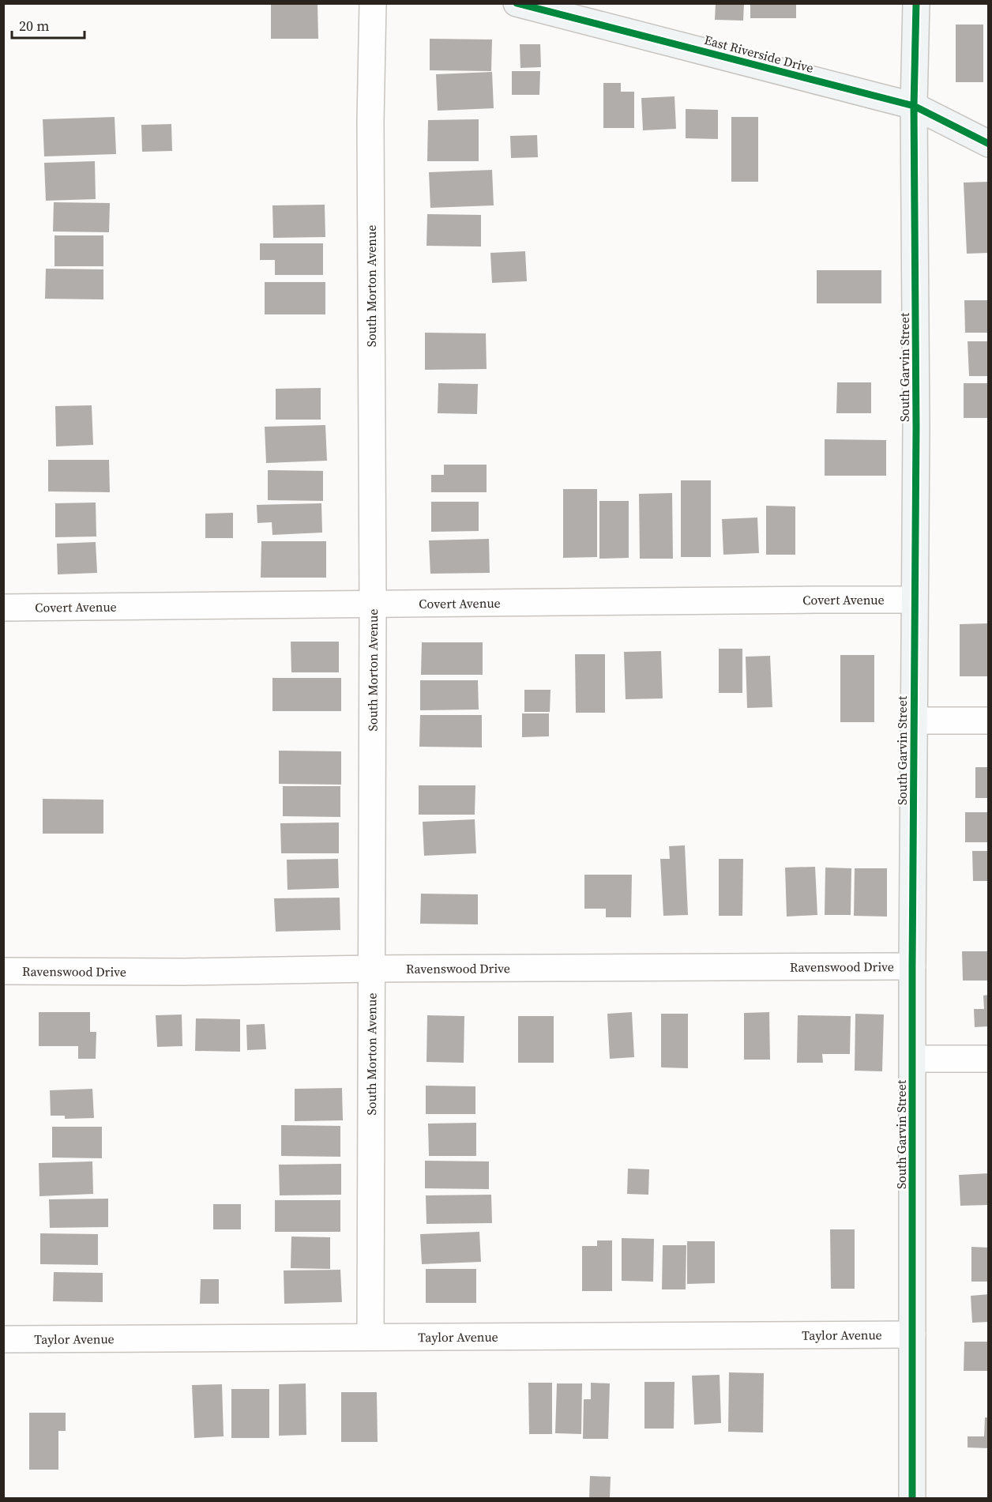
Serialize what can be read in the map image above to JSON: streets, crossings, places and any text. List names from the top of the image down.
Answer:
{
  "streets": {
    "street": [
      "East Riverside Drive",
      "South Morton Avenue",
      "South Garvin Street",
      "Covert Avenue",
      "Ravenswood Drive",
      "Taylor Avenue"
    ]
  },
  "crossings": [
    ["East Riverside Drive", "South Garvin Street"],
    ["South Morton Avenue", "Covert Avenue"],
    ["South Morton Avenue", "Ravenswood Drive"],
    ["South Morton Avenue", "Taylor Avenue"],
    ["South Garvin Street", "Covert Avenue"],
    ["South Garvin Street", "Ravenswood Drive"],
    ["South Garvin Street", "Taylor Avenue"]
  ],
  "scale_bar": "20 m"
}
